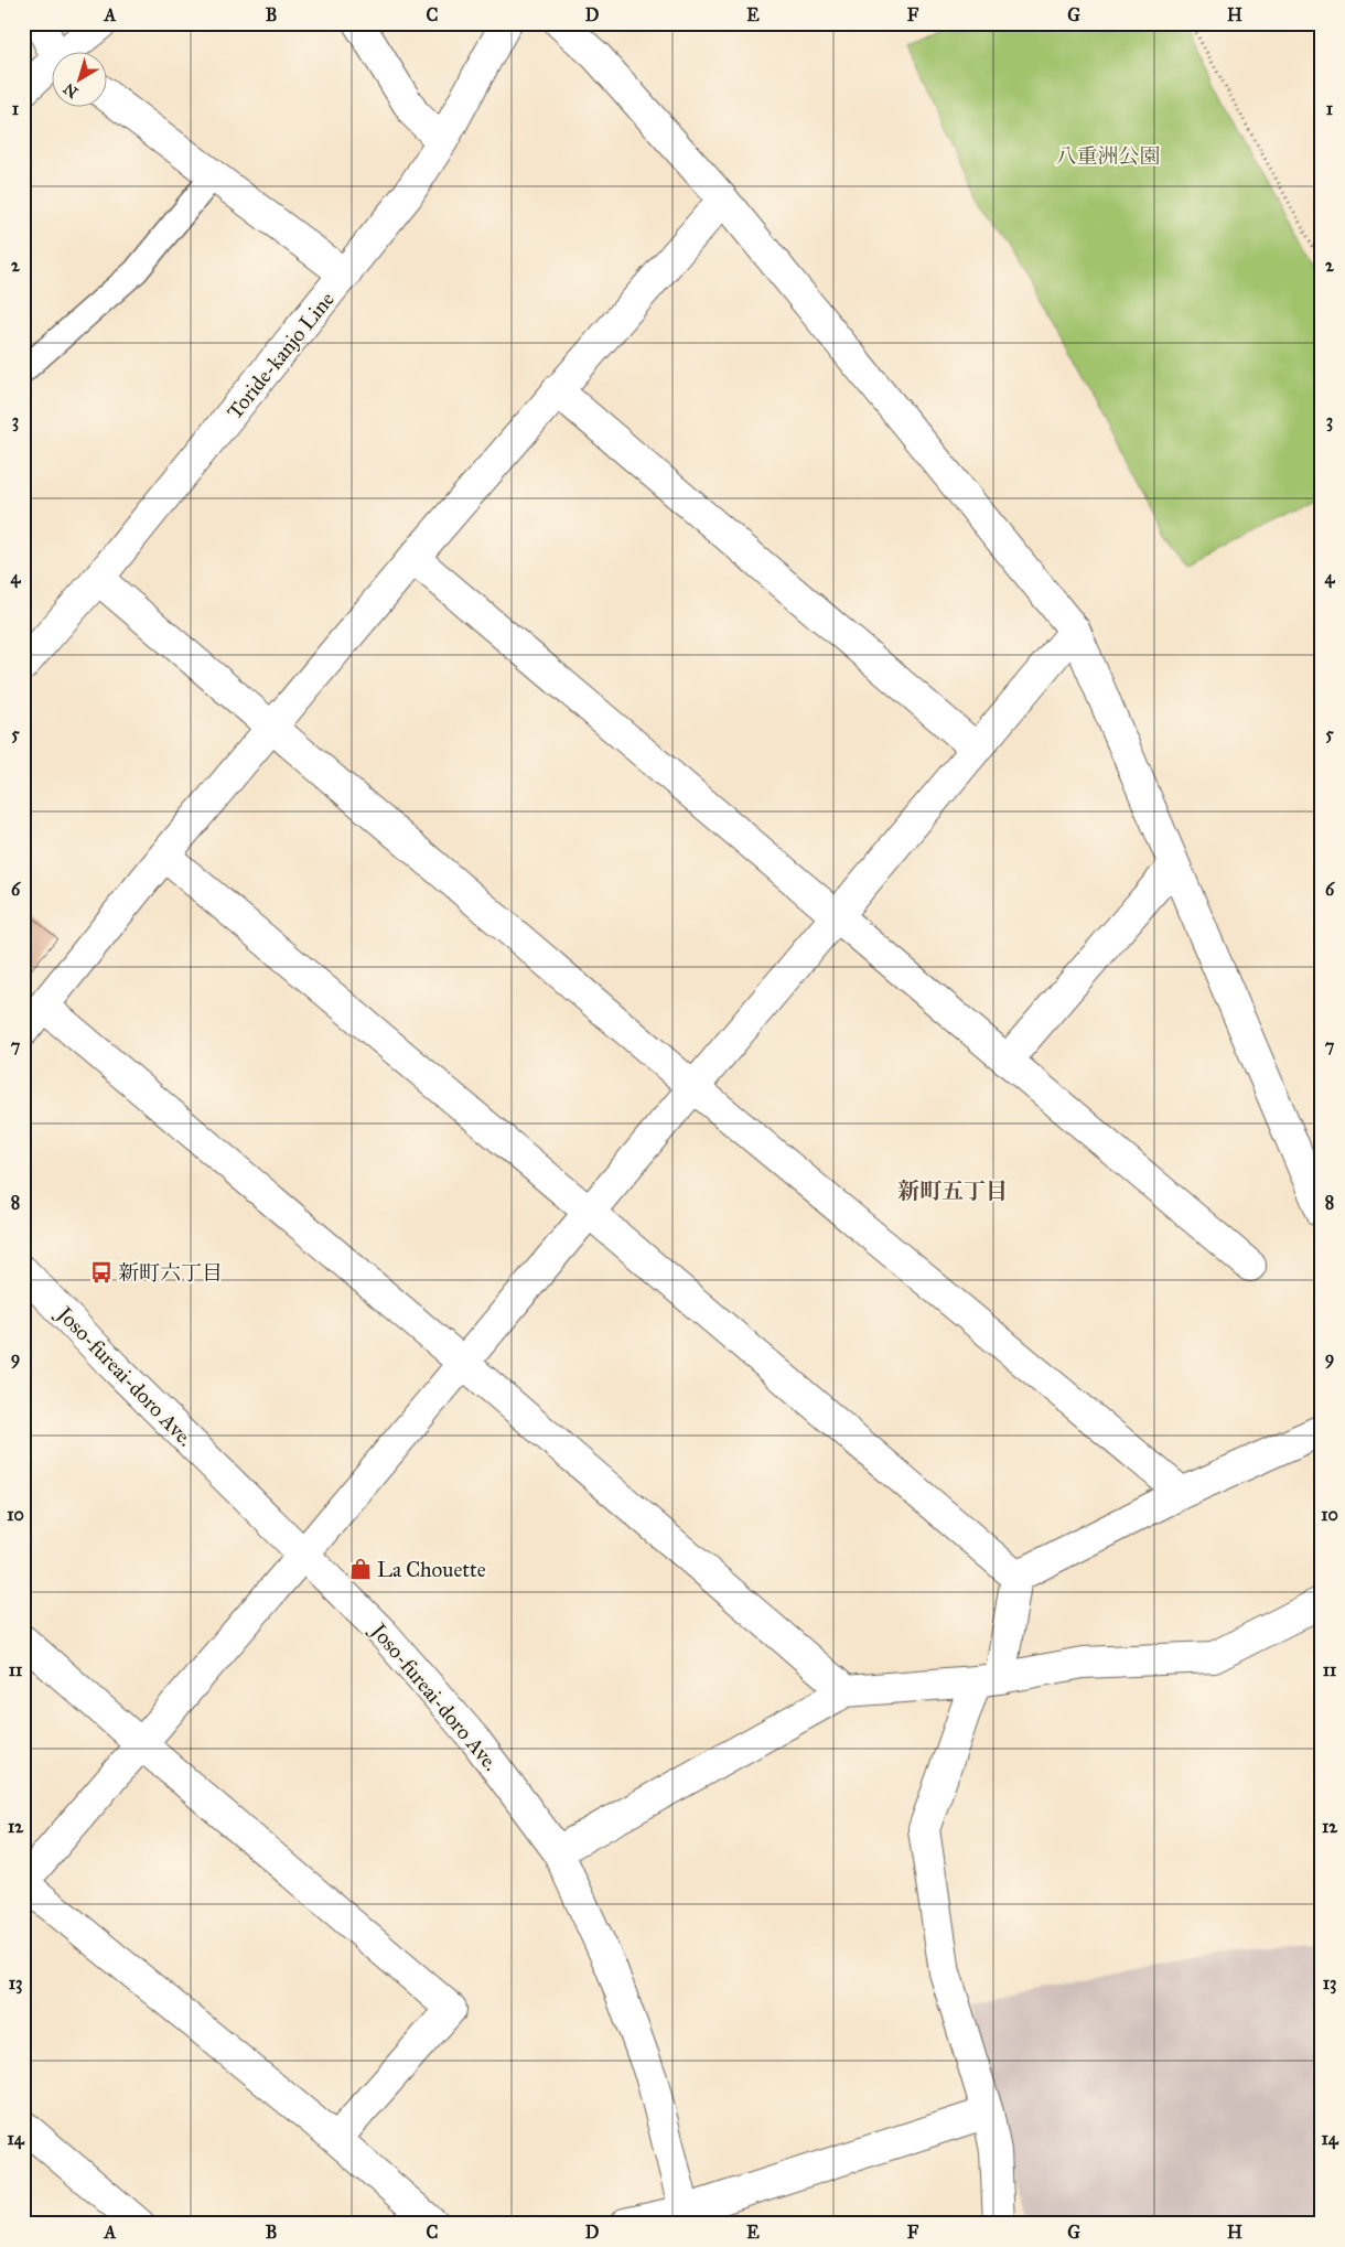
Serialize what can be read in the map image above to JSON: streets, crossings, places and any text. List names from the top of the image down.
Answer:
{
  "streets": {
    "street": ["Toride-kanjo Line", "Joso-fureai-doro Ave."]
  },
  "districts": ["新町五丁目"],
  "parks": ["八重洲公園"],
  "places": {
    "bus stop": ["新町六丁目"],
    "shop": ["La Chouette"]
  },
  "north": "bottom left",
  "grid": {
    "columns": [
      "A",
      "B",
      "C",
      "D",
      "E",
      "F",
      "G",
      "H"
    ],
    "rows": [
      "1",
      "2",
      "3",
      "4",
      "5",
      "6",
      "7",
      "8",
      "9",
      "10",
      "11",
      "12",
      "13",
      "14"
    ]
  }
}
